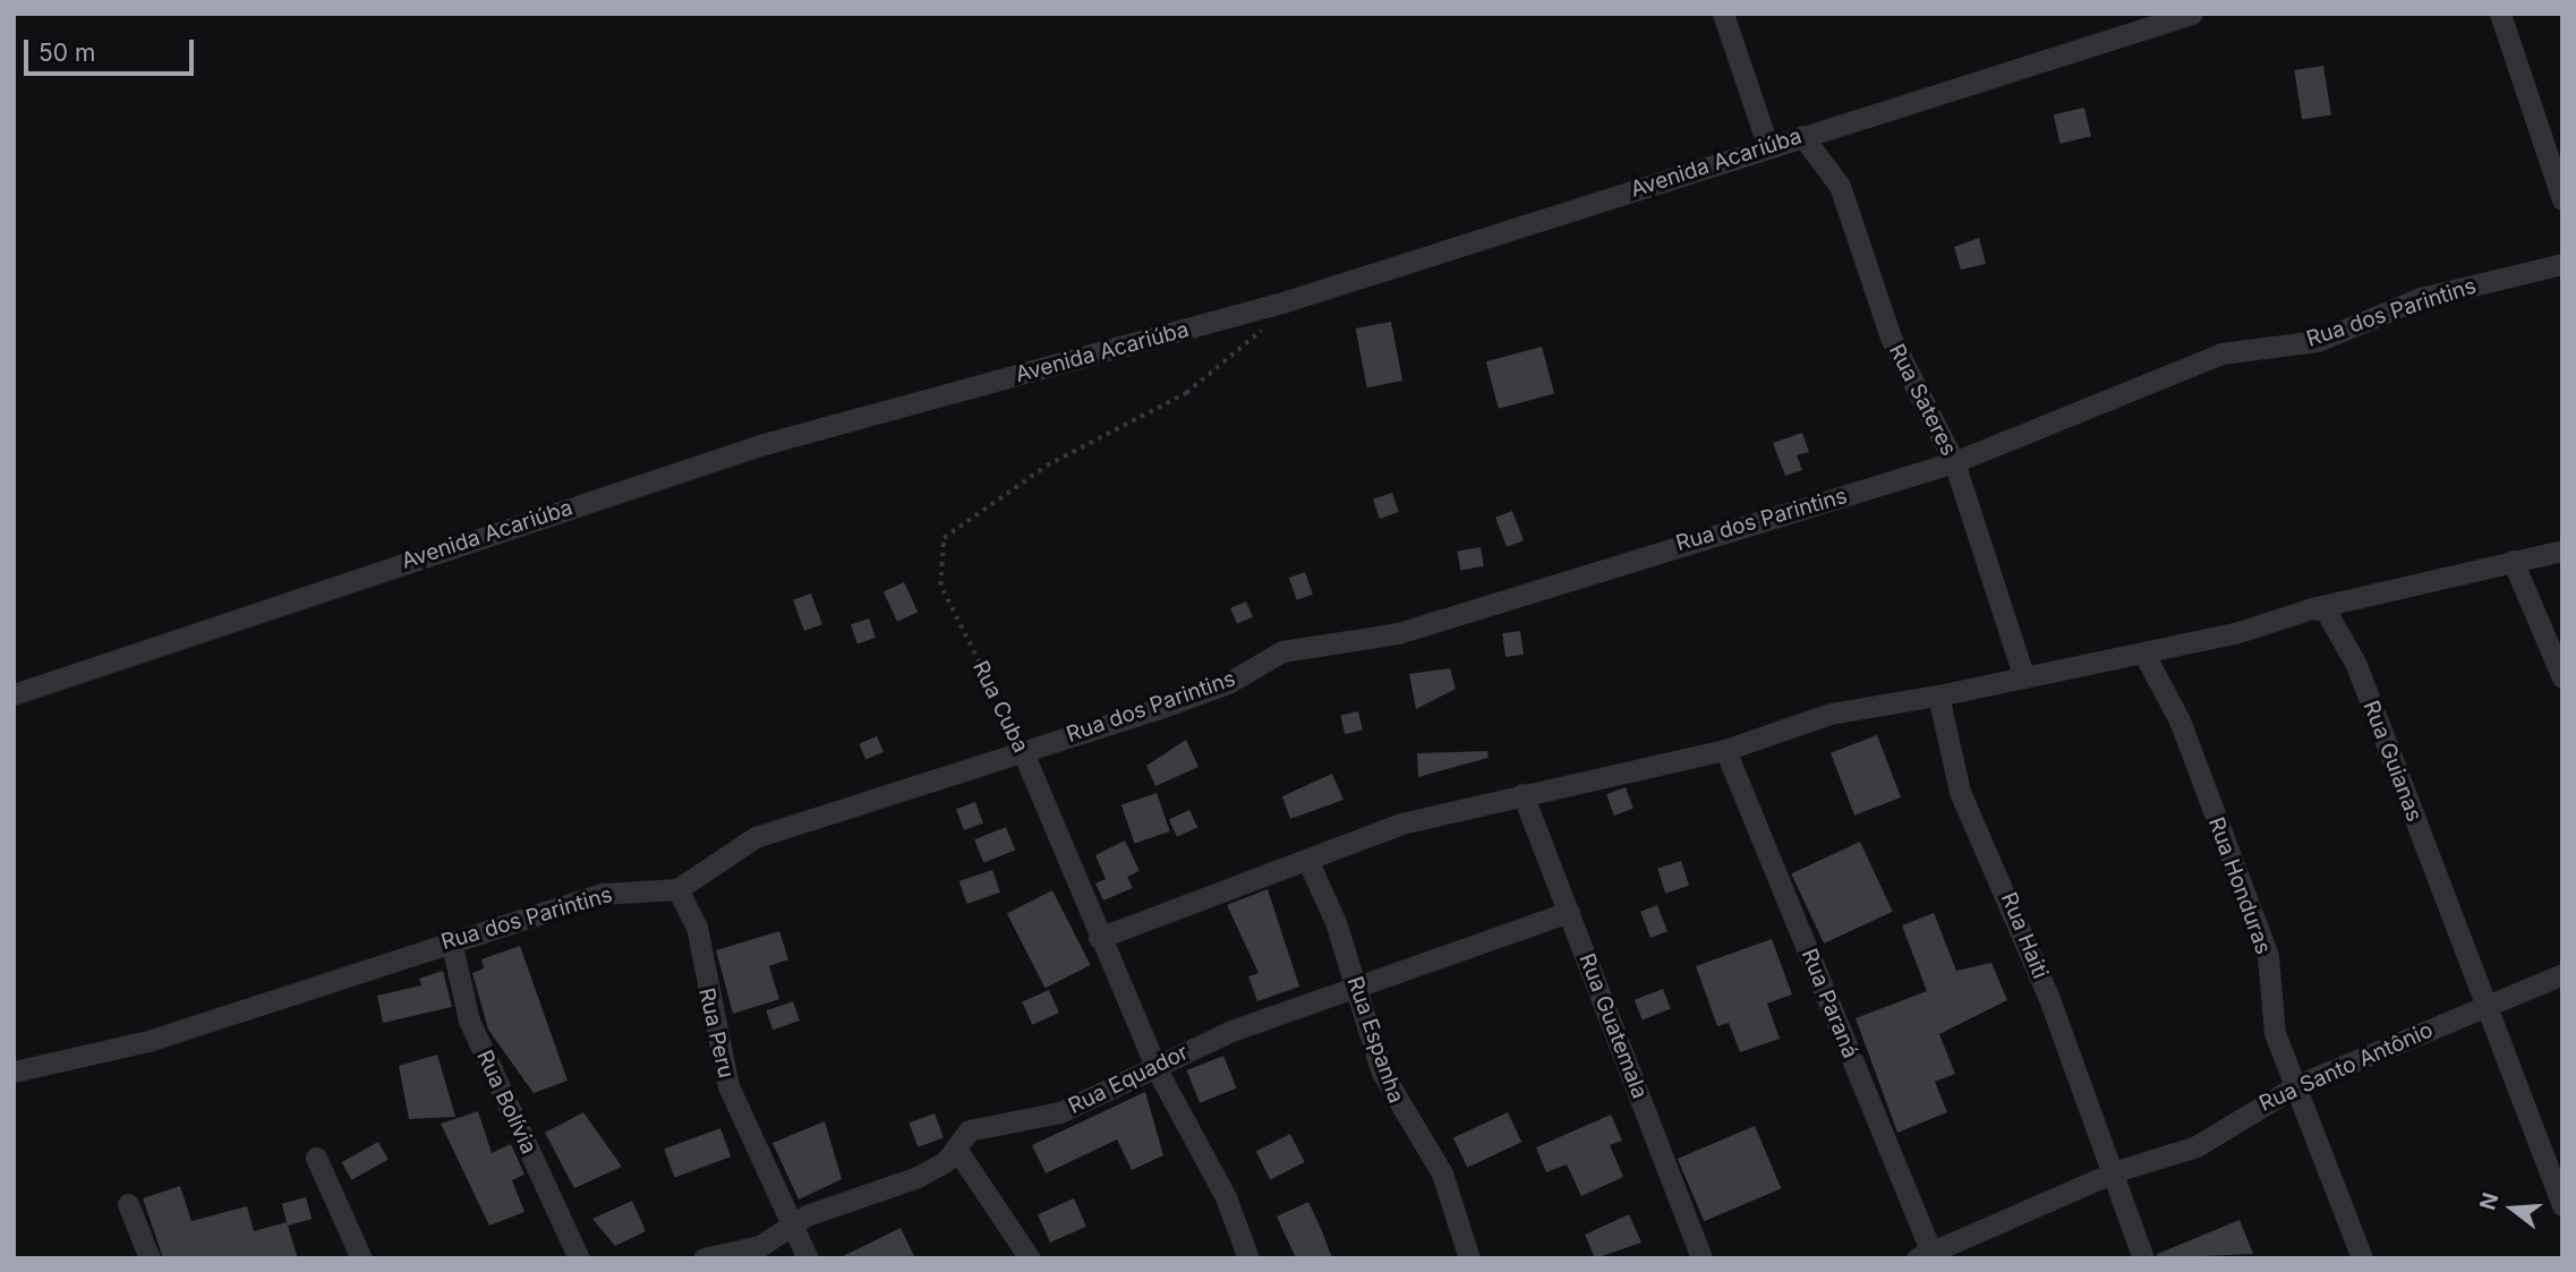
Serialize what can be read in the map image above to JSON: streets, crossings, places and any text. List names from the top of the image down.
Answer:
{
  "streets": {
    "street": [
      "Avenida Acariúba",
      "Rua dos Parintins",
      "Rua Sateres",
      "Rua Cuba",
      "Rua Guianas",
      "Rua Honduras",
      "Rua Haiti",
      "Rua Paraná",
      "Rua Guatemala",
      "Rua Peru",
      "Rua Espanha",
      "Rua Santo Antônio",
      "Rua Equador",
      "Rua Bolívia"
    ]
  },
  "crossings": [
    ["Avenida Acariúba", "Rua Sateres"],
    ["Avenida Acariúba", "Rua Cuba"],
    ["Rua dos Parintins", "Rua Sateres"],
    ["Rua dos Parintins", "Rua Cuba"],
    ["Rua dos Parintins", "Rua Peru"],
    ["Rua dos Parintins", "Rua Bolívia"],
    ["Rua Cuba", "Rua Equador"],
    ["Rua Guianas", "Rua Santo Antônio"],
    ["Rua Honduras", "Rua Santo Antônio"],
    ["Rua Haiti", "Rua Santo Antônio"],
    ["Rua Paraná", "Rua Santo Antônio"],
    ["Rua Guatemala", "Rua Equador"],
    ["Rua Peru", "Rua Equador"],
    ["Rua Espanha", "Rua Equador"]
  ],
  "scale_bar": "50 m",
  "north": "left"
}
